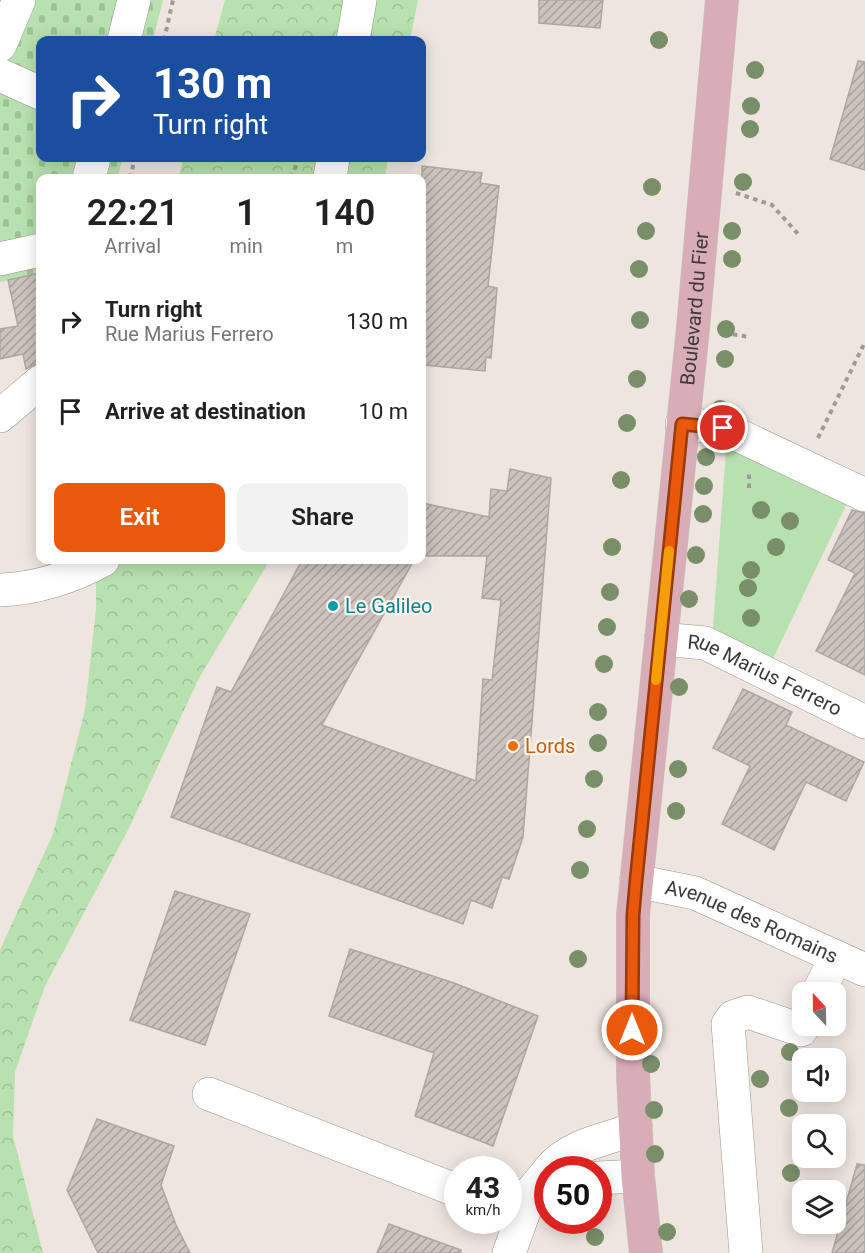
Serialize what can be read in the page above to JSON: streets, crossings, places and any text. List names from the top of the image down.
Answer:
{
  "streets": {
    "main road": ["Boulevard du Fier"],
    "street": ["Rue Marius Ferrero", "Avenue des Romains"]
  },
  "crossings": [
    ["Boulevard du Fier", "Rue Marius Ferrero"],
    ["Boulevard du Fier", "Avenue des Romains"]
  ],
  "places": ["Le Galileo", "Lords"],
  "north": "top",
  "page": {
    "turn": ["130 m", "Turn right"],
    "eta": [
      "22:21",
      "Arrival",
      "1",
      "min",
      "140",
      "m"
    ],
    "list": [
      {
        "name": "Turn right",
        "note": "Rue Marius Ferrero",
        "value": "130 m"
      },
      {
        "name": "Arrive at destination",
        "value": "10 m"
      }
    ],
    "buttons": ["Exit", "Share"],
    "speed": "43 km/h",
    "limit": "50"
  }
}
